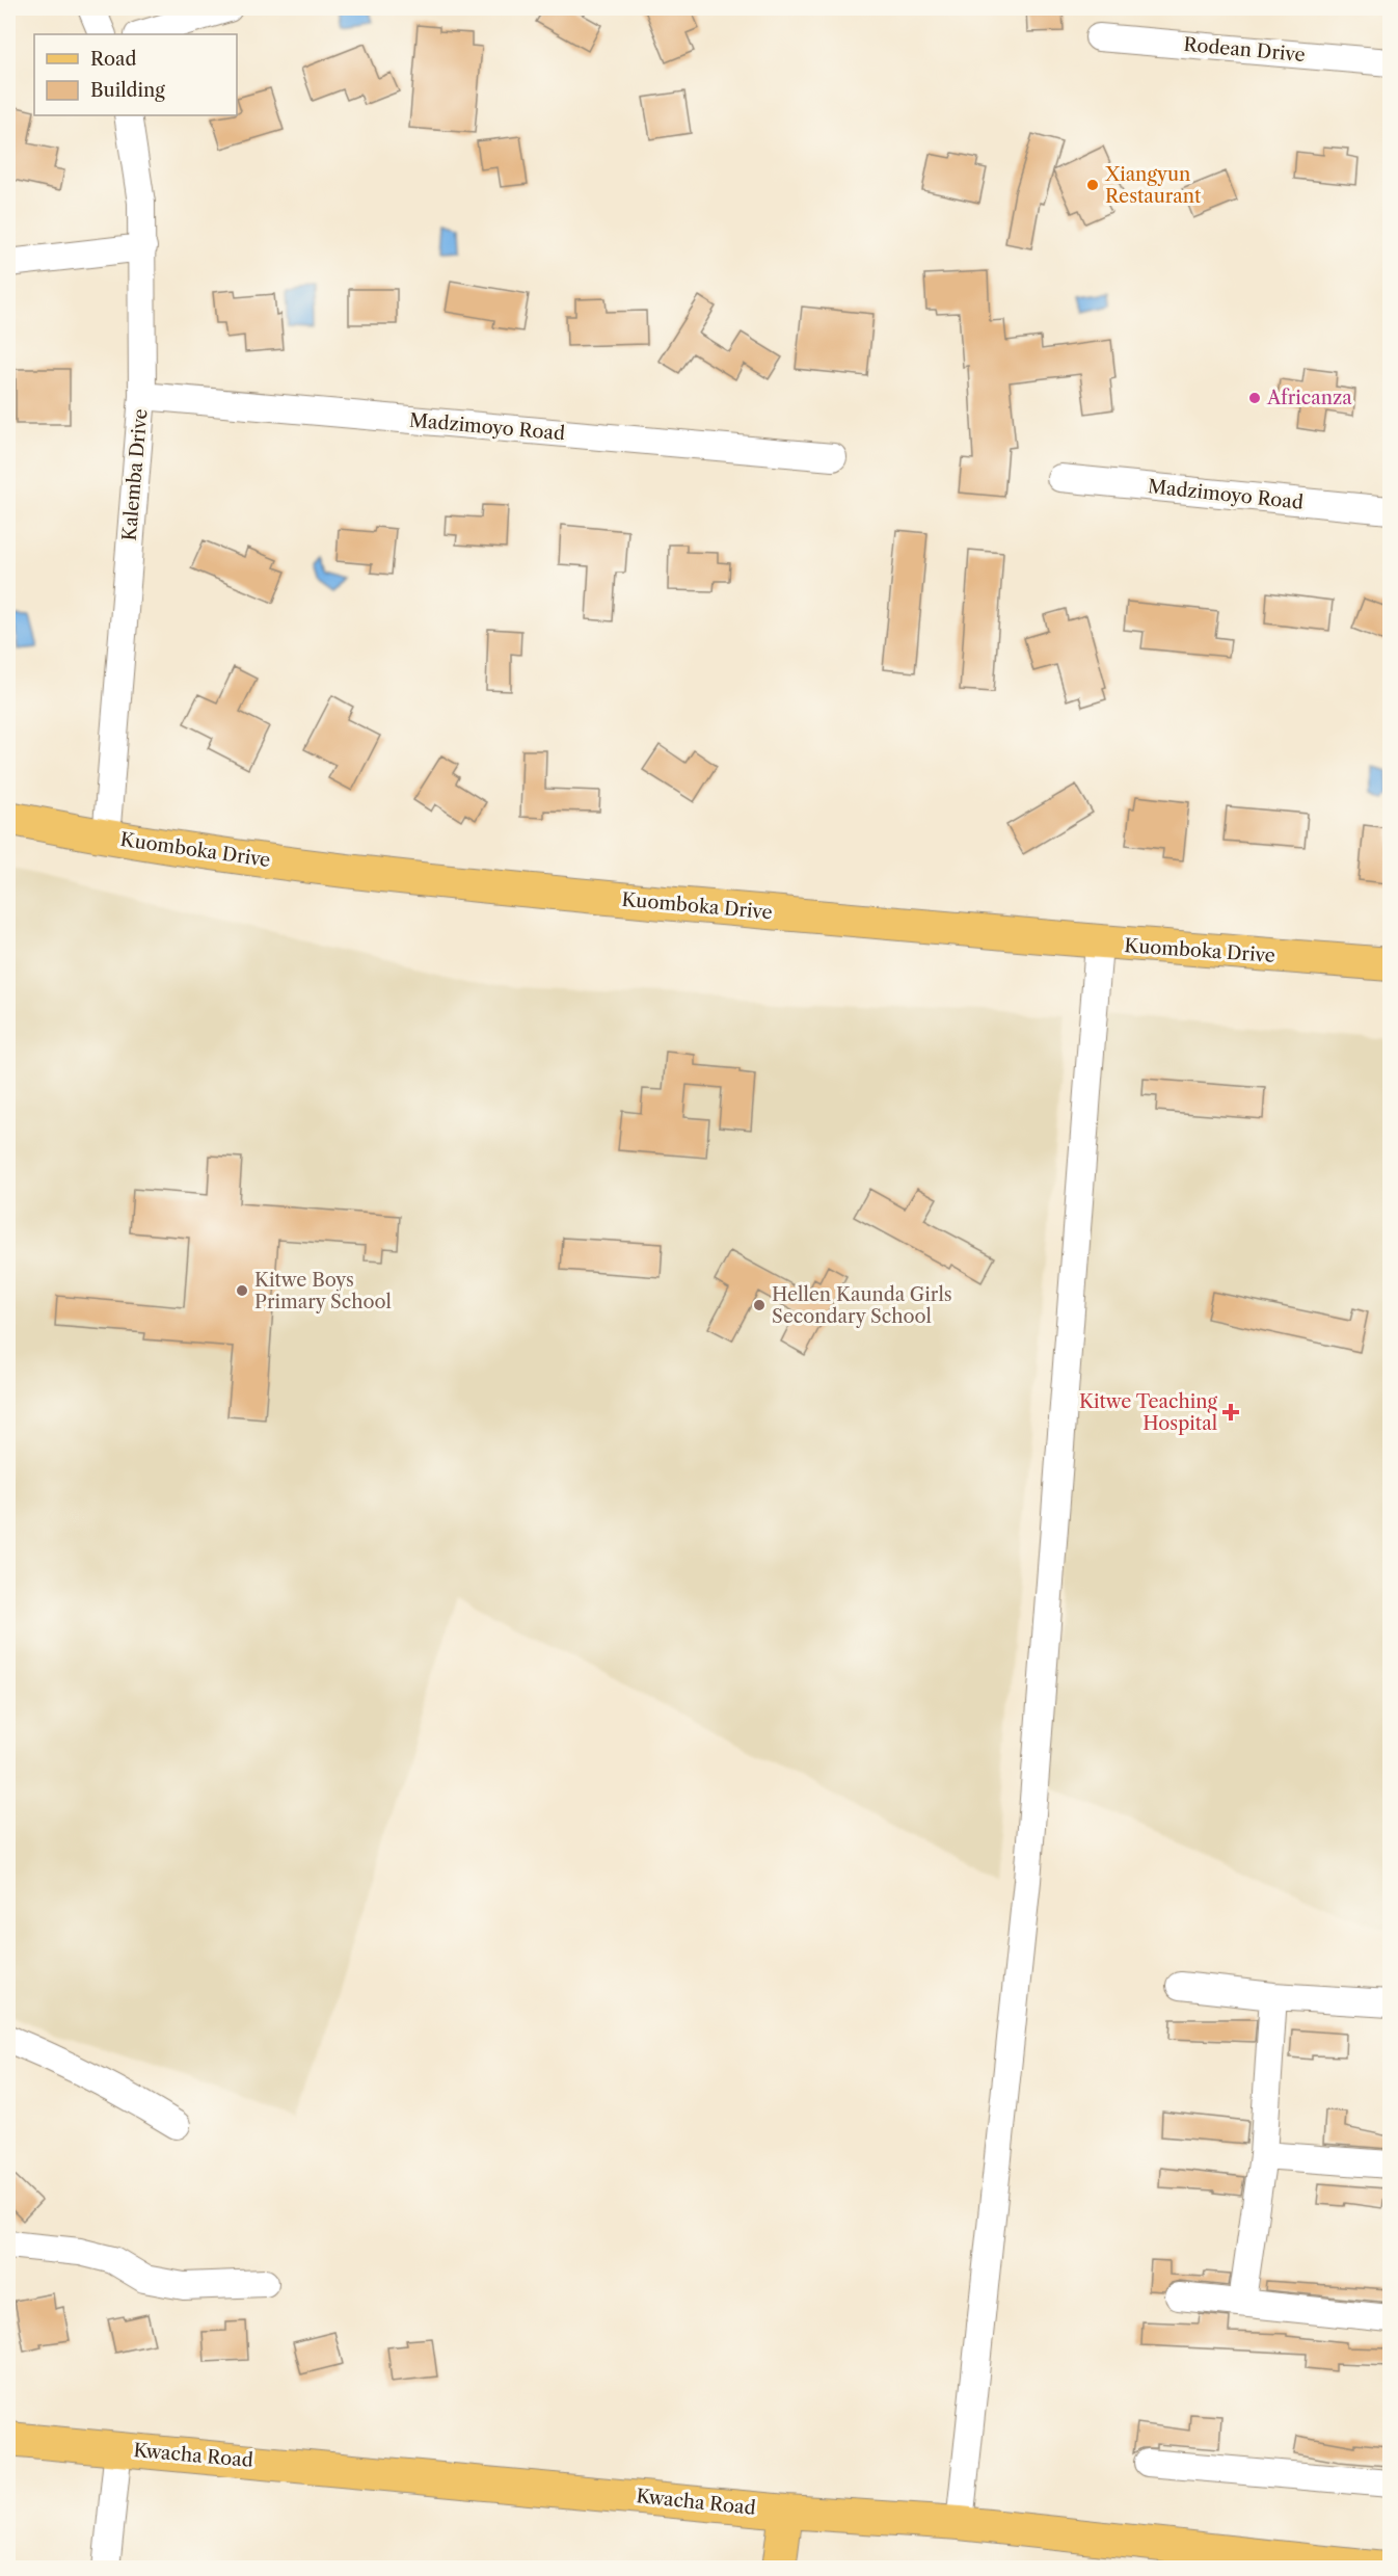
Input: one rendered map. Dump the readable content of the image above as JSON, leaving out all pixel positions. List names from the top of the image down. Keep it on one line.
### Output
{"streets":{"main road":["Kuomboka Drive","Kwacha Road"],"street":["Rodean Drive","Madzimoyo Road","Kalemba Drive"]},"crossings":[["Madzimoyo Road","Kalemba Drive"],["Kalemba Drive","Kuomboka Drive"]],"places":{"other":["Xiangyun Restaurant","Africanza","Kitwe Boys Primary School","Hellen Kaunda Girls Secondary School"],"health":["Kitwe Teaching Hospital"]},"legend":["Road","Building"]}
